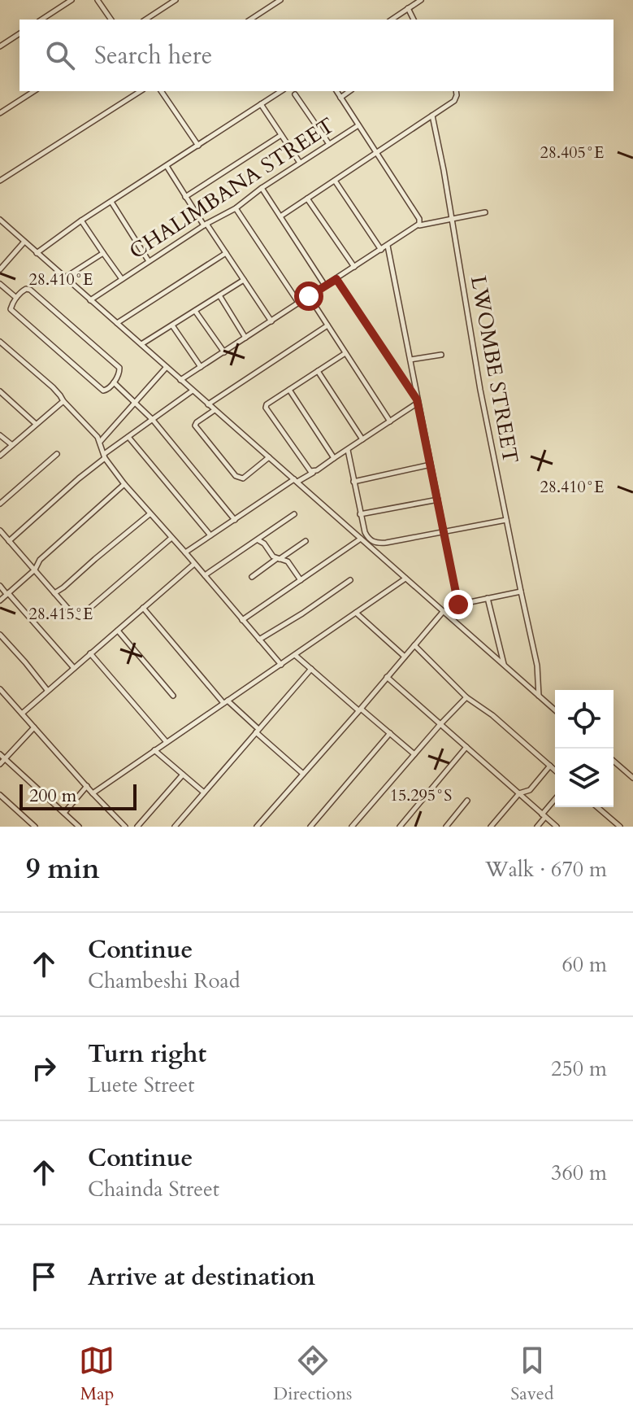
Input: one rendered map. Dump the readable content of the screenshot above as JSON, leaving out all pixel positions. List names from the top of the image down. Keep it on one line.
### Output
{"streets":{"street":["CHALIMBANA STREET","LWOMBE STREET"]},"scale_bar":"200 m","page":{"search":"Search here","scale":"200 m","heading":["9 min","Walk · 670 m"],"list":[["Continue","Chambeshi Road","60 m"],["Turn right","Luete Street","250 m"],["Continue","Chainda Street","360 m"],"Arrive at destination"],"nav":["Map","Directions","Saved"]},"coordinates":["28.405°E","28.410°E","28.415°E","15.295°S"]}
